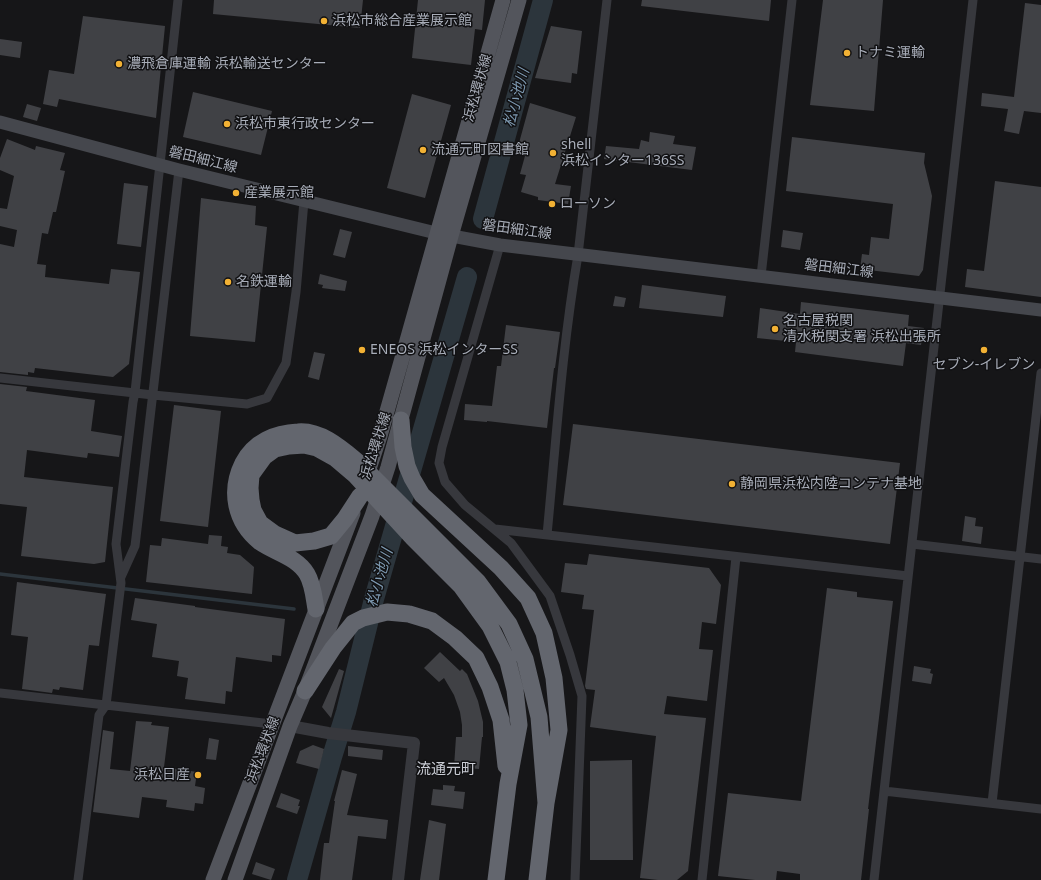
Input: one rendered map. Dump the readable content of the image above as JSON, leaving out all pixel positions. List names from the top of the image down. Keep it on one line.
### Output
{"streets":{"main road":["浜松環状線","磐田細江線"]},"crossings":[["浜松環状線","磐田細江線"]],"districts":["流通元町"],"water":["松小池川"],"places":["浜松市総合産業展示館","トナミ運輸","濃飛倉庫運輸 浜松輸送センター","浜松市東行政センター","流通元町図書館","shell 浜松インター136SS","産業展示館","ローソン","名鉄運輸","名古屋税関 清水税関支署 浜松出張所","ENEOS 浜松インターSS","セブン-イレブン","静岡県浜松内陸コンテナ基地","浜松日産"]}
